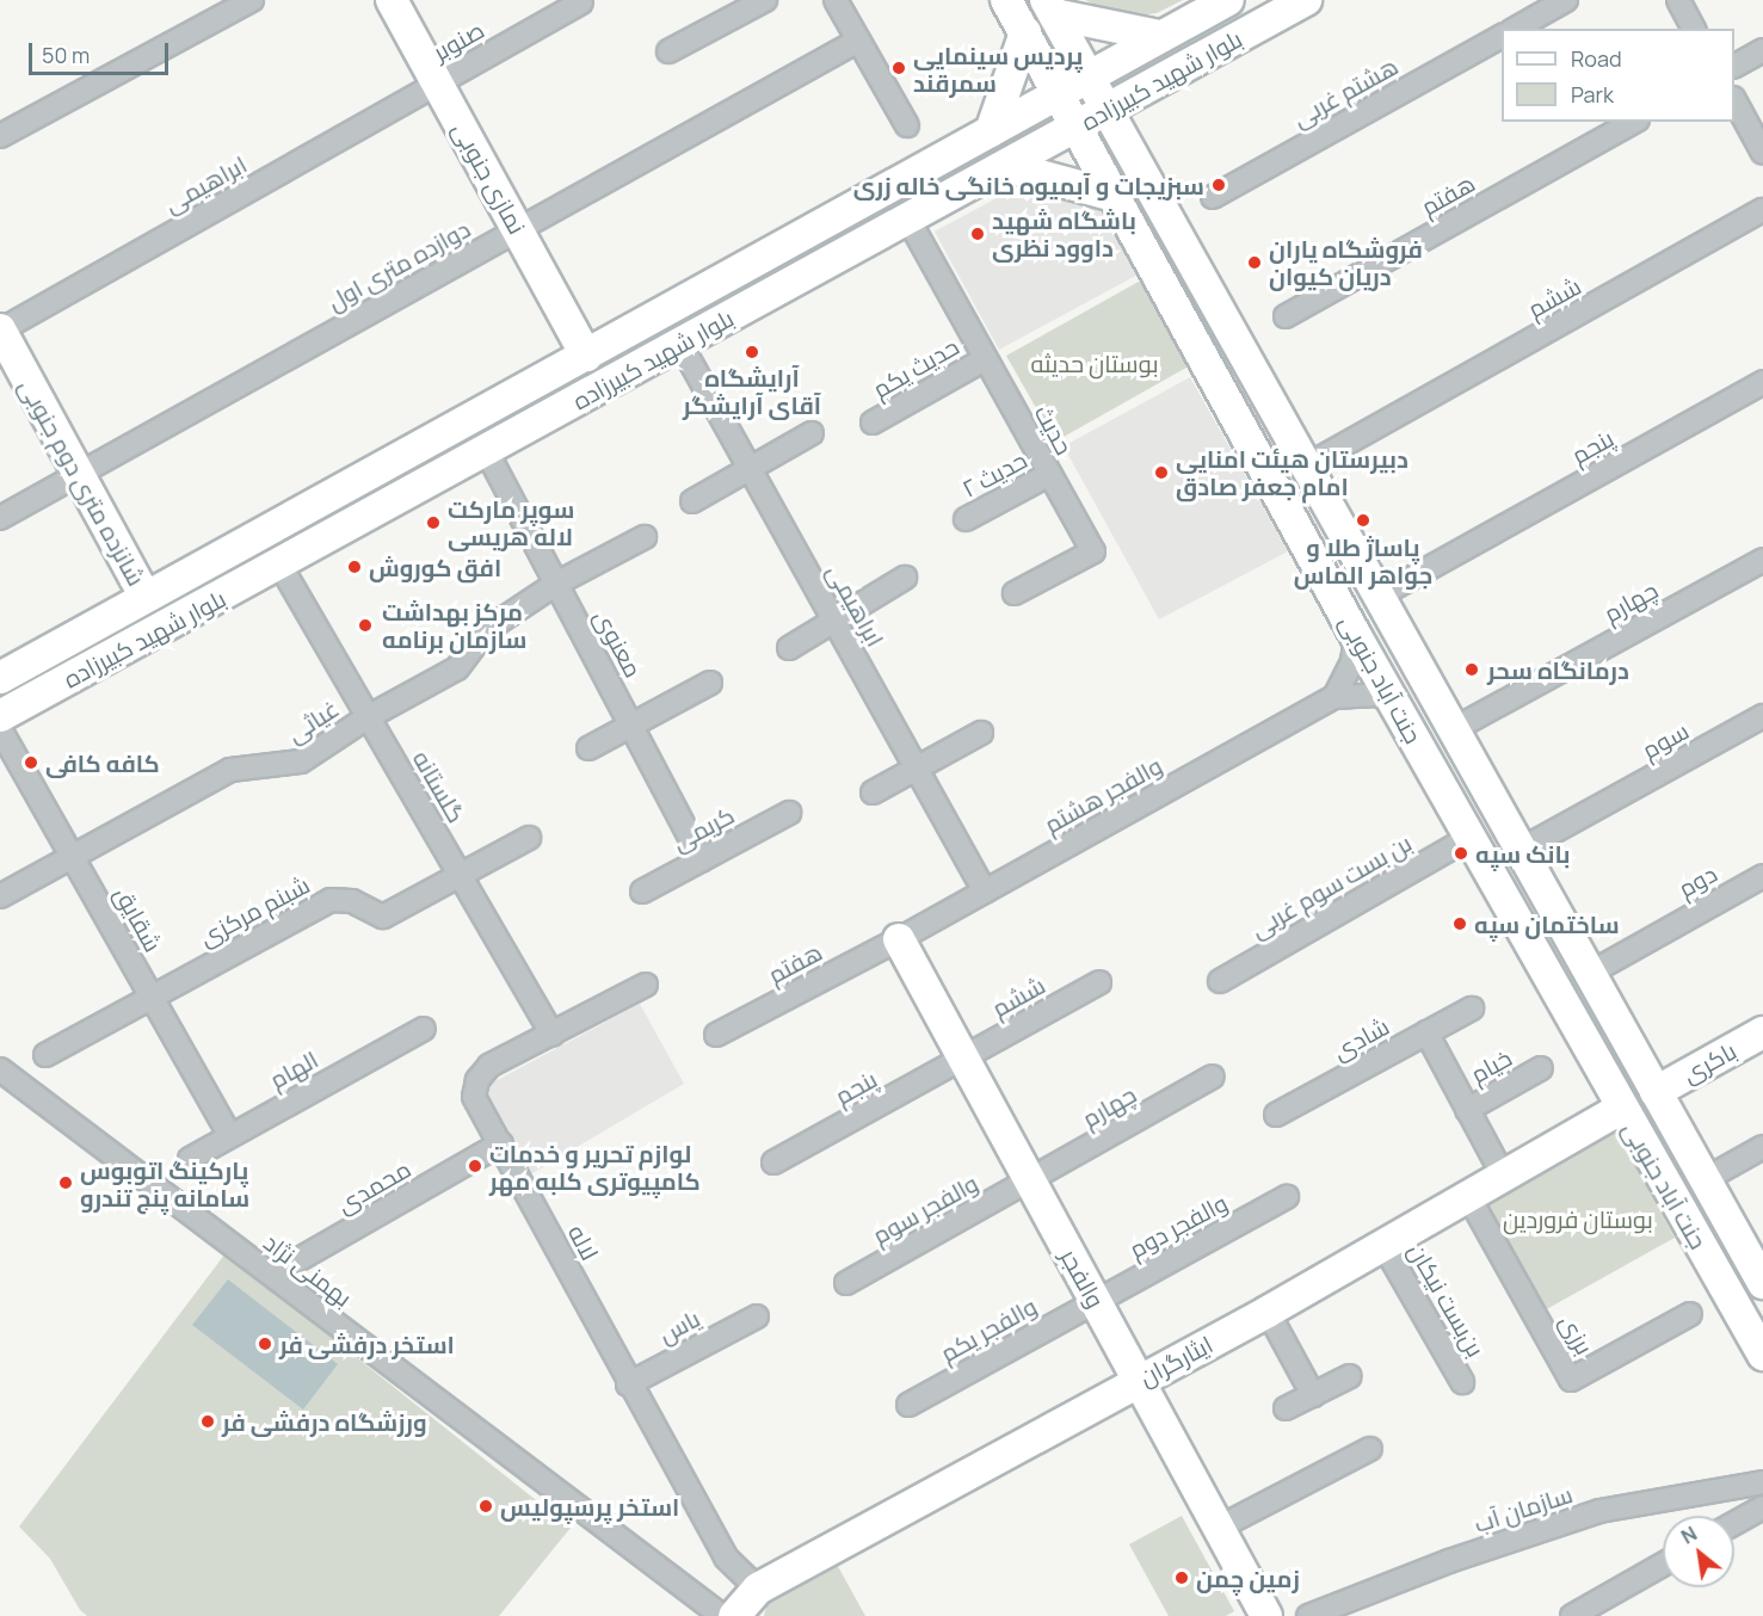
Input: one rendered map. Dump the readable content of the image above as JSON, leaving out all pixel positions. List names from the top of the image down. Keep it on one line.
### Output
{"streets":{"main road":["بلوار شهید کبیرزاده","نمازی جنوبی","شانزده متری دوم جنوبی","جنت آباد جنوبی","باکری","والفجر","ایثارگران"],"street":["صنوبر","هشتم غربی","ابراهیمی","هفتم","دوازده متری اول","ششم","حدیث یکم","حدیث","پنجم","حدیث ۲","چهارم","معنوی","غیاثی","سوم","گلستانه","والفجر هشتم","کریمی","دوم","بن بست سوم غربی","شبنم مرکزی","شقایق","شادی","خیام","الهام","محمدی","والفجر سوم","والفجر دوم","لاله","بهمنی نژاد","بن‌بست نیکان","یاس","والفجر یکم","برزی","سازمان آب"]},"crossings":[["صنوبر","نمازی جنوبی"],["صنوبر","ابراهیمی"],["بلوار شهید کبیرزاده","نمازی جنوبی"],["بلوار شهید کبیرزاده","ابراهیمی"],["بلوار شهید کبیرزاده","حدیث"],["بلوار شهید کبیرزاده","شانزده متری دوم جنوبی"],["بلوار شهید کبیرزاده","معنوی"],["بلوار شهید کبیرزاده","جنت آباد جنوبی"],["بلوار شهید کبیرزاده","گلستانه"],["نمازی جنوبی","ابراهیمی"],["نمازی جنوبی","دوازده متری اول"],["ابراهیمی","شانزده متری دوم جنوبی"],["ابراهیمی","والفجر هشتم"],["هفتم","والفجر هشتم"],["هفتم","والفجر"],["دوازده متری اول","شانزده متری دوم جنوبی"],["ششم","پنجم"],["ششم","جنت آباد جنوبی"],["ششم","والفجر"],["حدیث یکم","حدیث"],["حدیث","حدیث ۲"],["پنجم","جنت آباد جنوبی"],["پنجم","والفجر"],["چهارم","جنت آباد جنوبی"],["چهارم","والفجر سوم"],["چهارم","والفجر"],["معنوی","غیاثی"],["معنوی","کریمی"],["جنت آباد جنوبی","سوم"],["جنت آباد جنوبی","دوم"],["جنت آباد جنوبی","بن بست سوم غربی"],["جنت آباد جنوبی","باکری"],["جنت آباد جنوبی","ایثارگران"],["غیاثی","گلستانه"],["غیاثی","شقایق"],["گلستانه","شبنم مرکزی"],["گلستانه","لاله"],["والفجر هشتم","والفجر"],["شبنم مرکزی","شقایق"],["شقایق","الهام"],["محمدی","لاله"],["محمدی","بهمنی نژاد"],["والفجر سوم","والفجر"],["والفجر دوم","والفجر"],["والفجر دوم","والفجر یکم"],["لاله","یاس"],["لاله","ایثارگران"],["والفجر","والفجر یکم"],["والفجر","ایثارگران"],["بن‌بست نیکان","ایثارگران"],["برزی","ایثارگران"]],"parks":["بوستان حدیثه","بوستان فروردین"],"places":["پردیس سینمایی سمرقند","سبزیجات و آبمیوه خانگی خاله زری","باشگاه شهید داوود نظری","فروشگاه یاران دریان کیوان","آرایشگاه آقای آرایشگر","دبیرستان هیئت امنایی امام جعفر صادق","پاساژ طلا و جواهر الماس","سوپر مارکت لاله هریسی","افق کوروش","مرکز بهداشت سازمان برنامه","درمانگاه سحر","کافه کافی","بانک سپه","ساختمان سپه","لوازم تحریر و خدمات کامپیوتری کلبه مهر","پارکینگ اتوبوس سامانه پنج تندرو","استخر درفشی فر","ورزشگاه درفشی فر","استخر پرسپولیس","زمین چمن"],"legend":["Road","Park"],"scale_bar":"50 m","north":"top left"}
